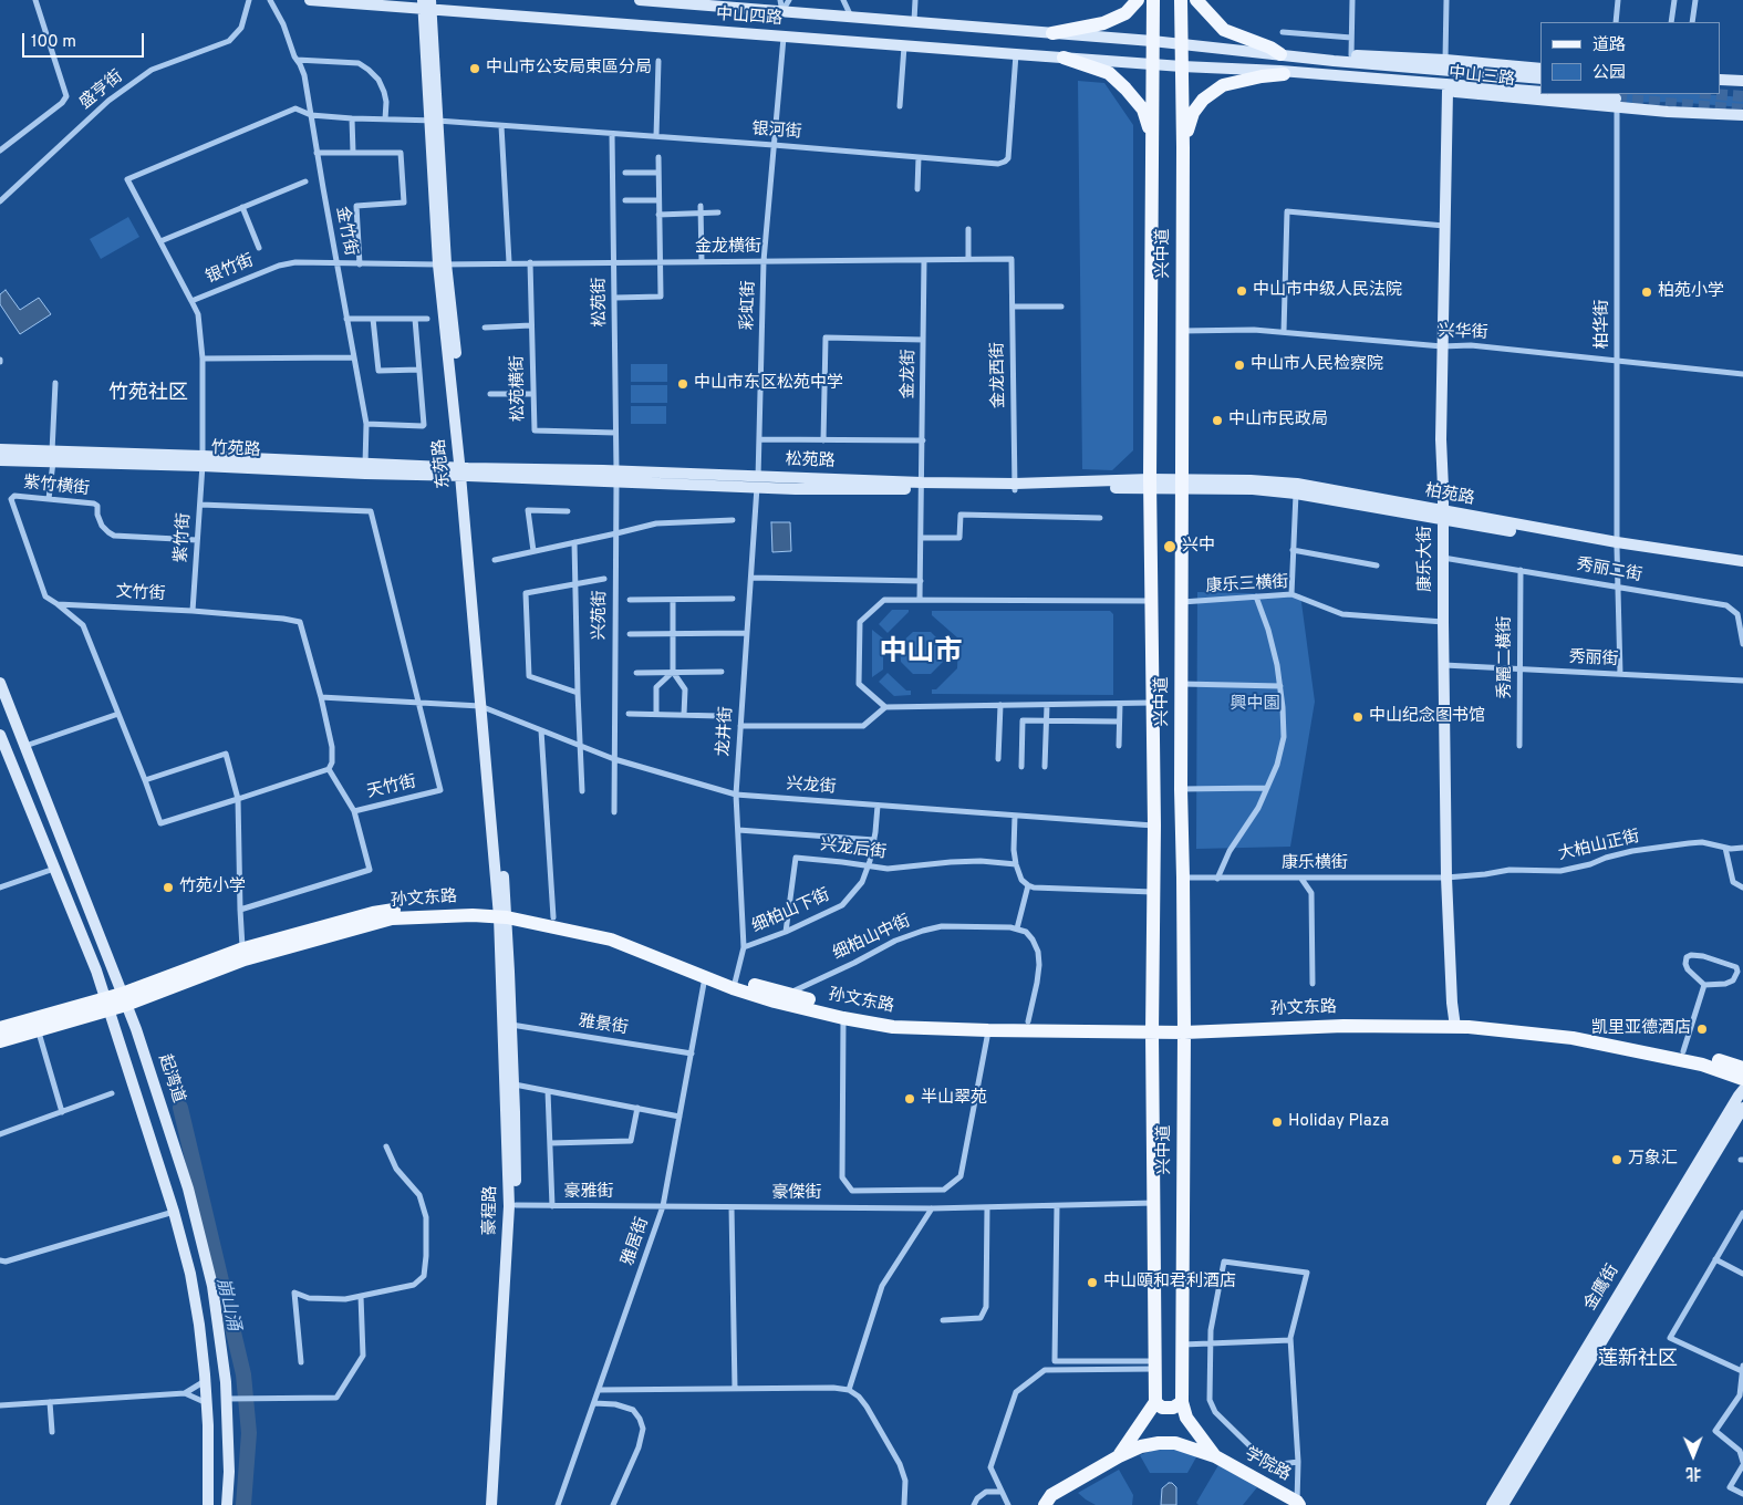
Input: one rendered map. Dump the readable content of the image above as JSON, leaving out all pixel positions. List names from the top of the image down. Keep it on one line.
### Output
{"streets":{"main road":["兴中道","孙文东路","学院路"],"street":["中山四路","中山三路","盛亨街","银河街","金竹街","金龙横街","银竹街","松苑街","彩虹街","柏华街","兴华街","金龙街","金龙西街","松苑横街","竹苑路","松苑路","东苑路","紫竹横街","柏苑路","紫竹街","康乐大街","秀丽二街","康乐三横街","文竹街","兴苑街","秀麗二橫街","秀丽街","龙井街","兴龙街","天竹街","大柏山正街","兴龙后街","康乐横街","细柏山下街","细柏山中街","雅景街","起湾道","豪雅街","豪傑街","豪程路","雅居街","金鹰街"]},"crossings":[["中山四路","中山三路"],["中山四路","银河街"],["中山四路","兴中道"],["中山四路","彩虹街"],["中山四路","东苑路"],["中山三路","兴中道"],["中山三路","柏华街"],["中山三路","康乐大街"],["银河街","金竹街"],["银河街","松苑街"],["银河街","彩虹街"],["银河街","东苑路"],["金竹街","银竹街"],["金竹街","竹苑路"],["金龙横街","银竹街"],["金龙横街","松苑街"],["金龙横街","彩虹街"],["金龙横街","金龙街"],["金龙横街","金龙西街"],["金龙横街","松苑横街"],["金龙横街","东苑路"],["兴中道","兴华街"],["兴中道","松苑路"],["兴中道","柏苑路"],["兴中道","康乐三横街"],["兴中道","兴龙街"],["兴中道","康乐横街"],["兴中道","孙文东路"],["兴中道","豪傑街"],["银竹街","竹苑路"],["银竹街","东苑路"],["银竹街","紫竹街"],["松苑街","松苑横街"],["松苑街","松苑路"],["松苑街","兴苑街"],["彩虹街","松苑路"],["彩虹街","龙井街"],["柏华街","兴华街"],["柏华街","柏苑路"],["柏华街","秀丽二街"],["柏华街","秀丽街"],["兴华街","康乐大街"],["金龙街","松苑路"],["金龙西街","松苑路"],["竹苑路","松苑路"],["竹苑路","东苑路"],["竹苑路","紫竹街"],["松苑路","东苑路"],["松苑路","柏苑路"],["松苑路","兴苑街"],["松苑路","龙井街"],["东苑路","兴龙街"],["东苑路","孙文东路"],["东苑路","豪程路"],["紫竹横街","紫竹街"],["紫竹横街","文竹街"],["柏苑路","康乐大街"],["紫竹街","文竹街"],["紫竹街","天竹街"],["康乐大街","秀丽二街"],["康乐大街","康乐三横街"],["康乐大街","秀丽街"],["康乐大街","大柏山正街"],["康乐大街","康乐横街"],["康乐大街","孙文东路"],["秀丽二街","秀麗二橫街"],["兴苑街","兴龙街"],["秀麗二橫街","秀丽街"],["龙井街","兴龙街"],["龙井街","孙文东路"],["龙井街","细柏山下街"],["兴龙街","细柏山下街"],["大柏山正街","康乐横街"],["兴龙后街","细柏山下街"],["孙文东路","细柏山中街"],["孙文东路","起湾道"],["孙文东路","豪程路"],["孙文东路","雅居街"],["雅景街","豪程路"],["雅景街","雅居街"],["豪雅街","豪傑街"],["豪雅街","豪程路"],["豪雅街","雅居街"],["豪傑街","雅居街"]],"districts":["竹苑社区","中山市","莲新社区"],"water":["崩山涌"],"parks":["興中園"],"places":["中山市公安局東區分局","中山市中级人民法院","柏苑小学","中山市人民检察院","中山市东区松苑中学","中山市民政局","兴中","中山纪念图书馆","竹苑小学","凯里亚德酒店","半山翠苑","Holiday Plaza","万象汇","中山頤和君利酒店"],"legend":["道路","公园"],"scale_bar":"100 m","north":"bottom"}
